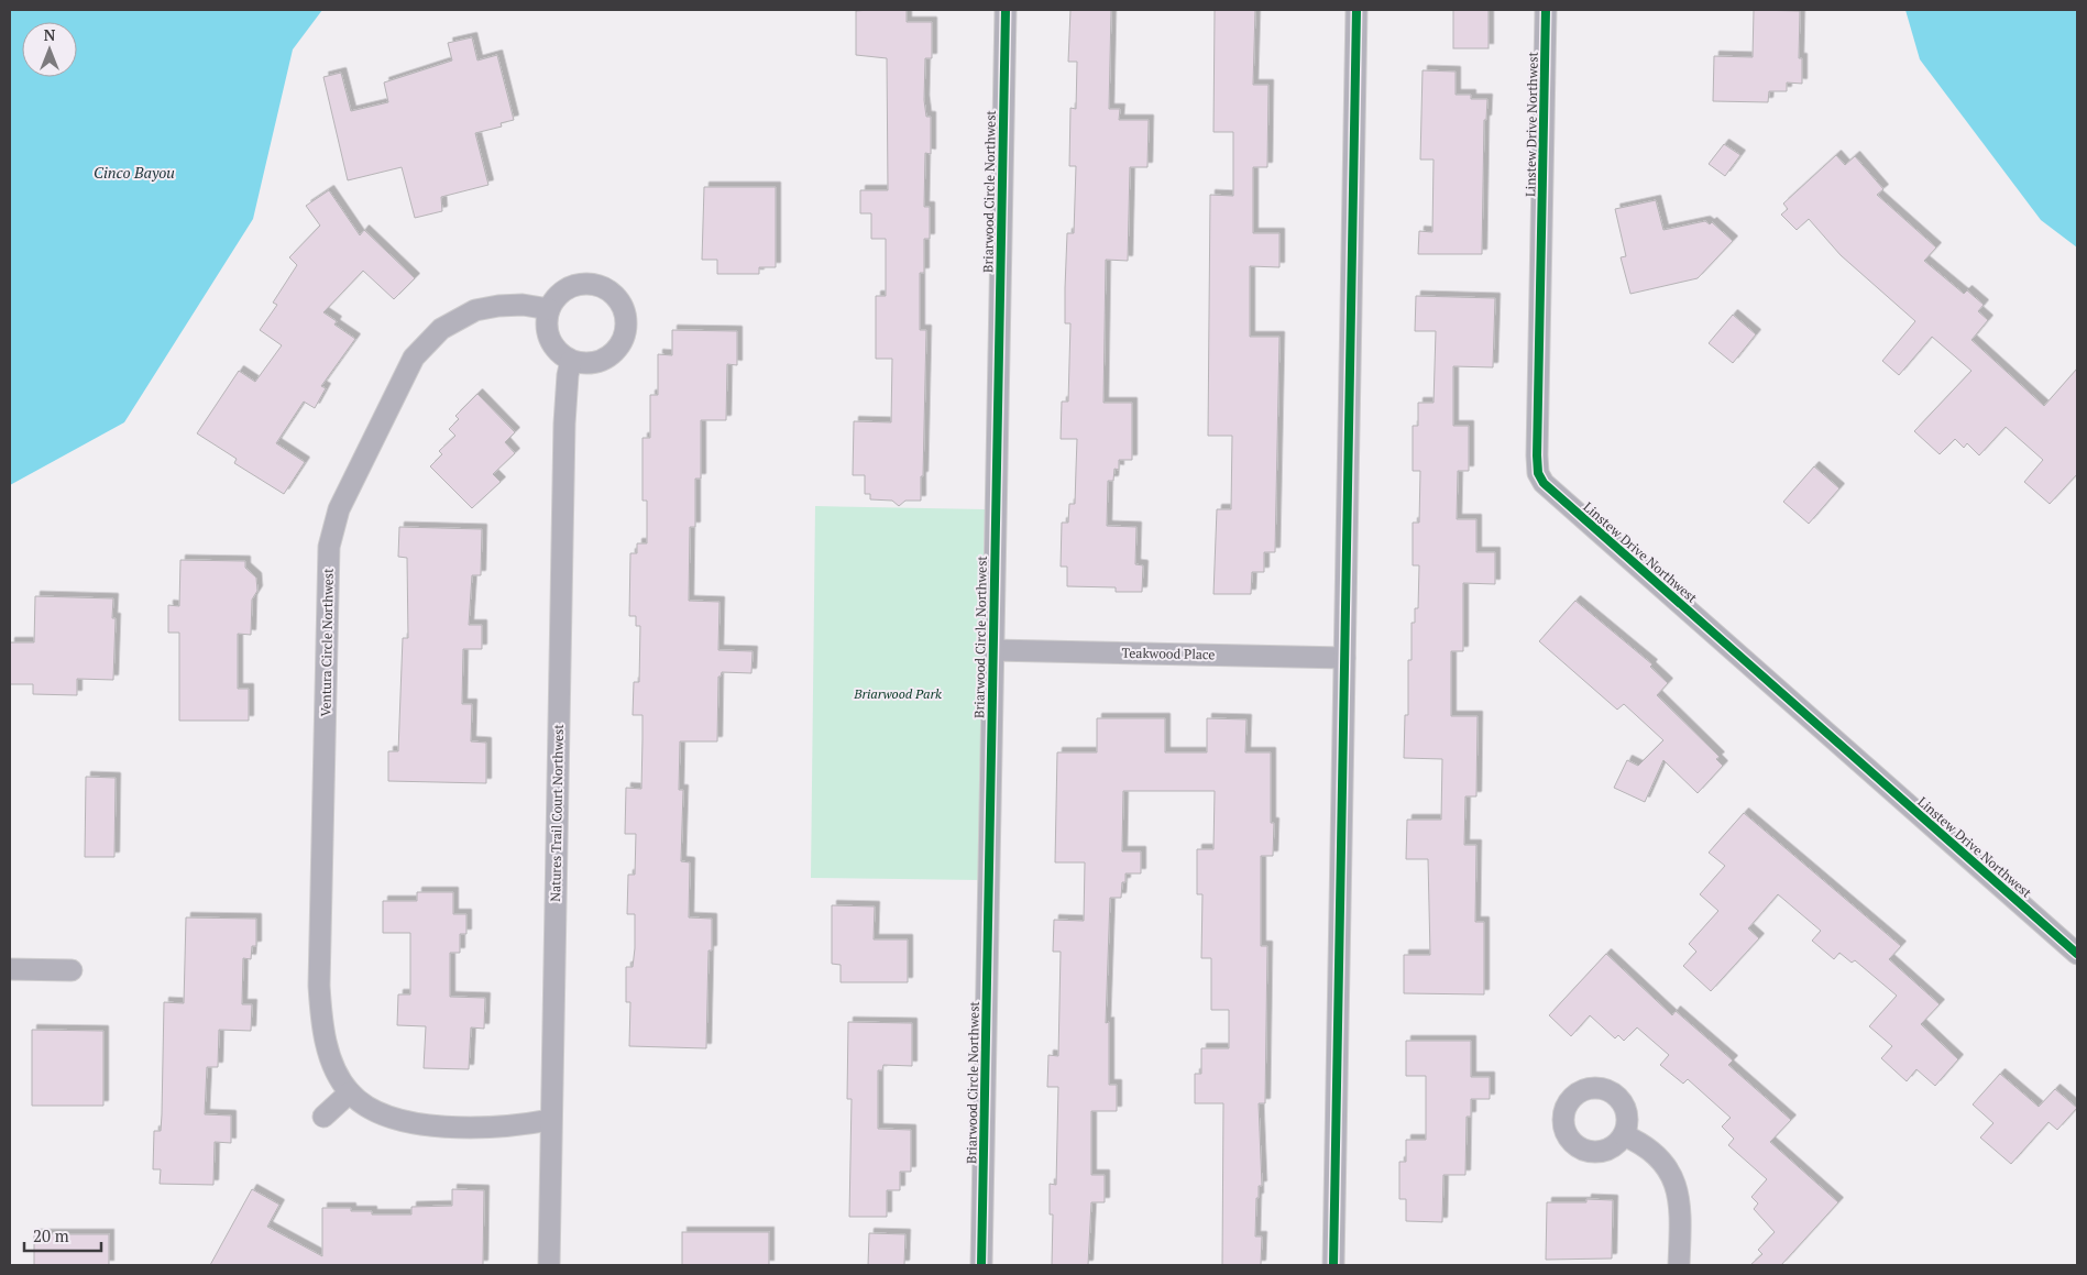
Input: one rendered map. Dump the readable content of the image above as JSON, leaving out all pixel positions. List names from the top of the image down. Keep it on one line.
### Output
{"streets":{"street":["Linstew Drive Northwest","Briarwood Circle Northwest","Ventura Circle Northwest","Teakwood Place","Natures Trail Court Northwest"]},"crossings":[["Briarwood Circle Northwest","Teakwood Place"],["Ventura Circle Northwest","Natures Trail Court Northwest"]],"water":["Cinco Bayou"],"parks":["Briarwood Park"],"scale_bar":"20 m","north":"top"}
